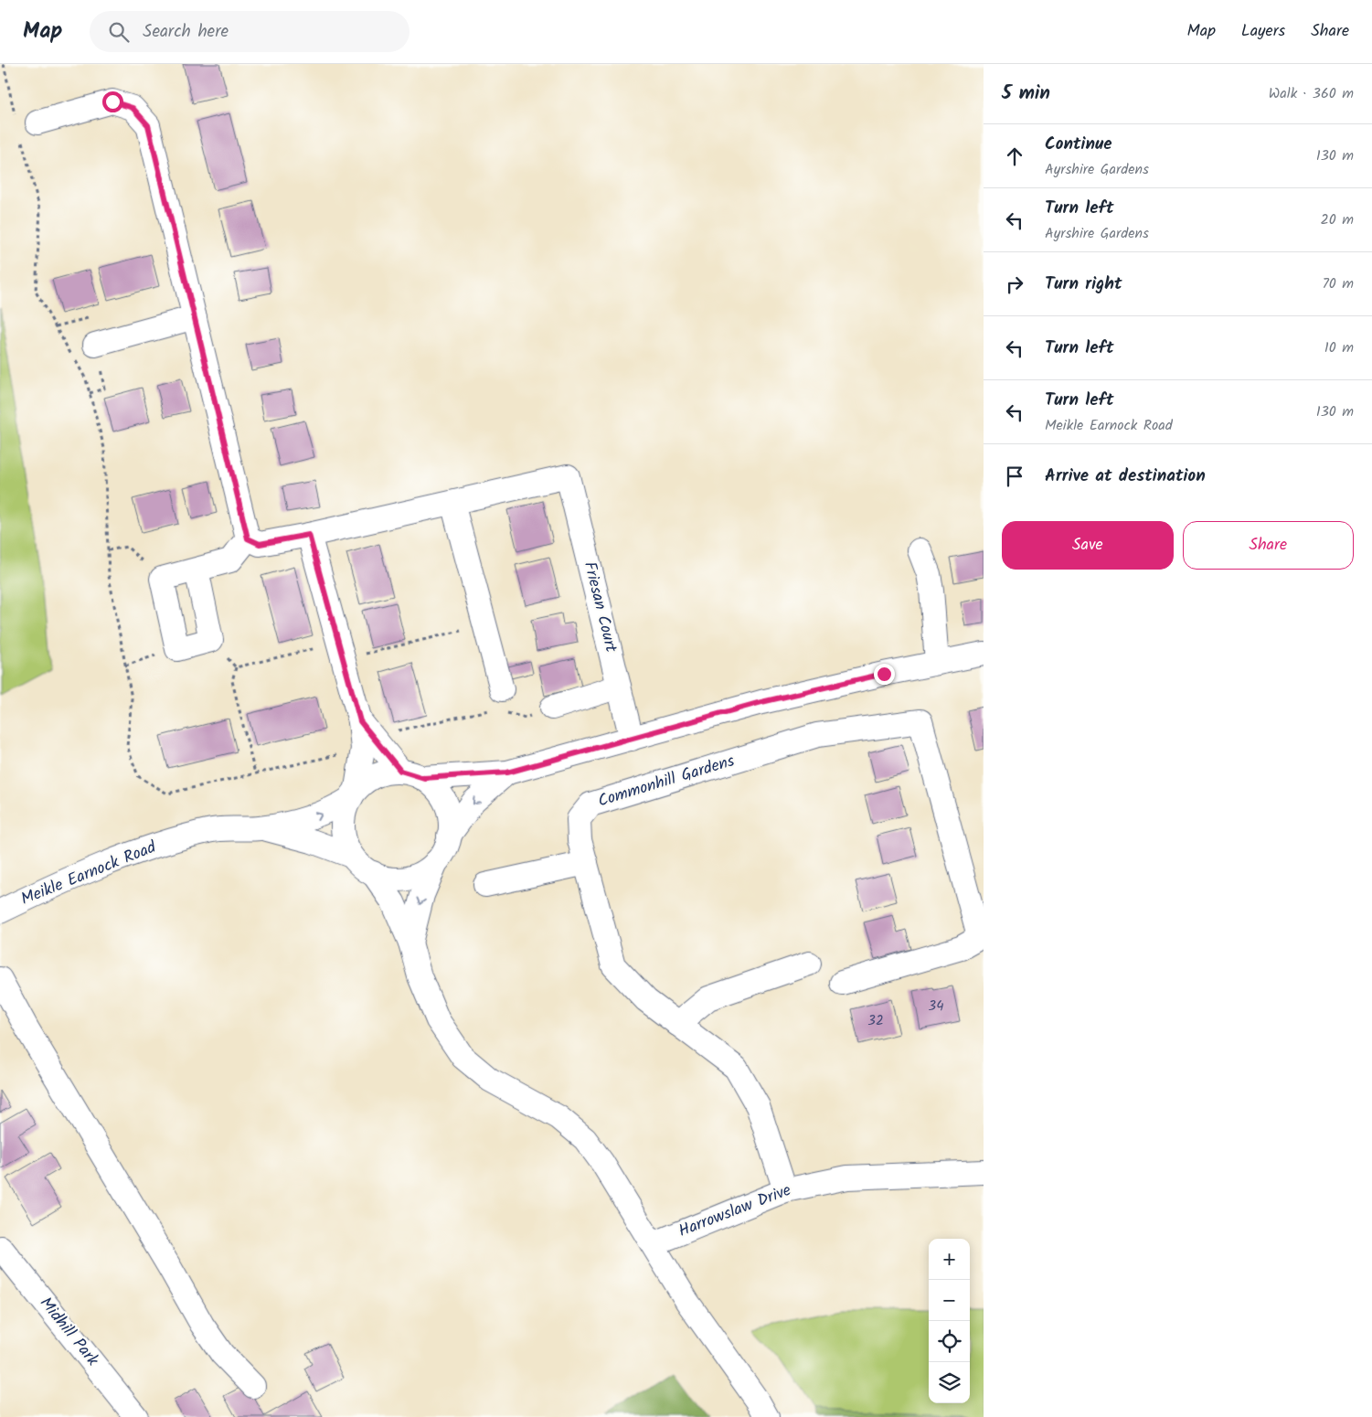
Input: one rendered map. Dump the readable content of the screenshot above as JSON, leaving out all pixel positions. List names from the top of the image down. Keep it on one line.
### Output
{"streets":{"street":["Friesan Court","Commonhill Gardens","Meikle Earnock Road","Harrowslaw Drive","Midhill Park"]},"crossings":[["Commonhill Gardens","Harrowslaw Drive"]],"house_numbers":["34","32"],"page":{"header":"Map","search":"Search here","nav":["Map","Layers","Share"],"heading":["5 min","Walk · 360 m"],"list":[["Continue","Ayrshire Gardens","130 m"],["Turn left","Ayrshire Gardens","20 m"],["Turn right","70 m"],["Turn left","10 m"],["Turn left","Meikle Earnock Road","130 m"],"Arrive at destination"],"buttons":["Save","Share"],"map_buttons":["+","−"]}}
